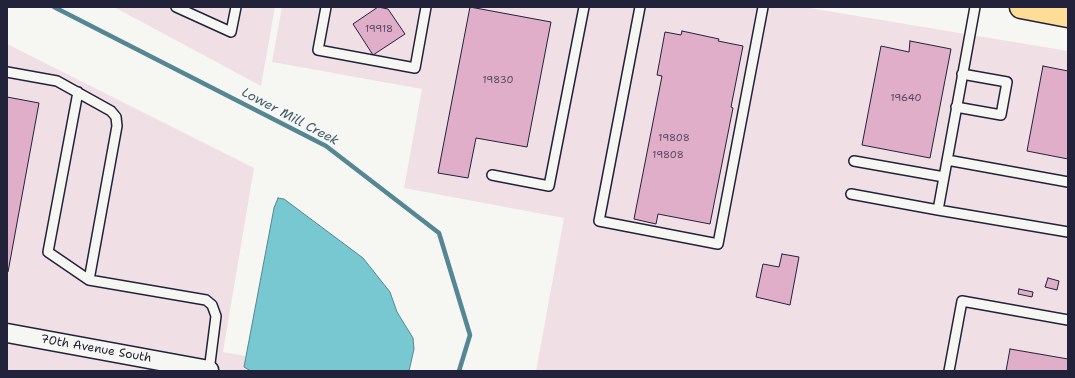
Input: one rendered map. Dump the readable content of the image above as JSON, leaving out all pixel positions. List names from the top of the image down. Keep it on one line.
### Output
{"streets":{"street":["70th Avenue South"]},"water":["Lower Mill Creek"],"house_numbers":["19918","19830","19640","19808","19808"]}
